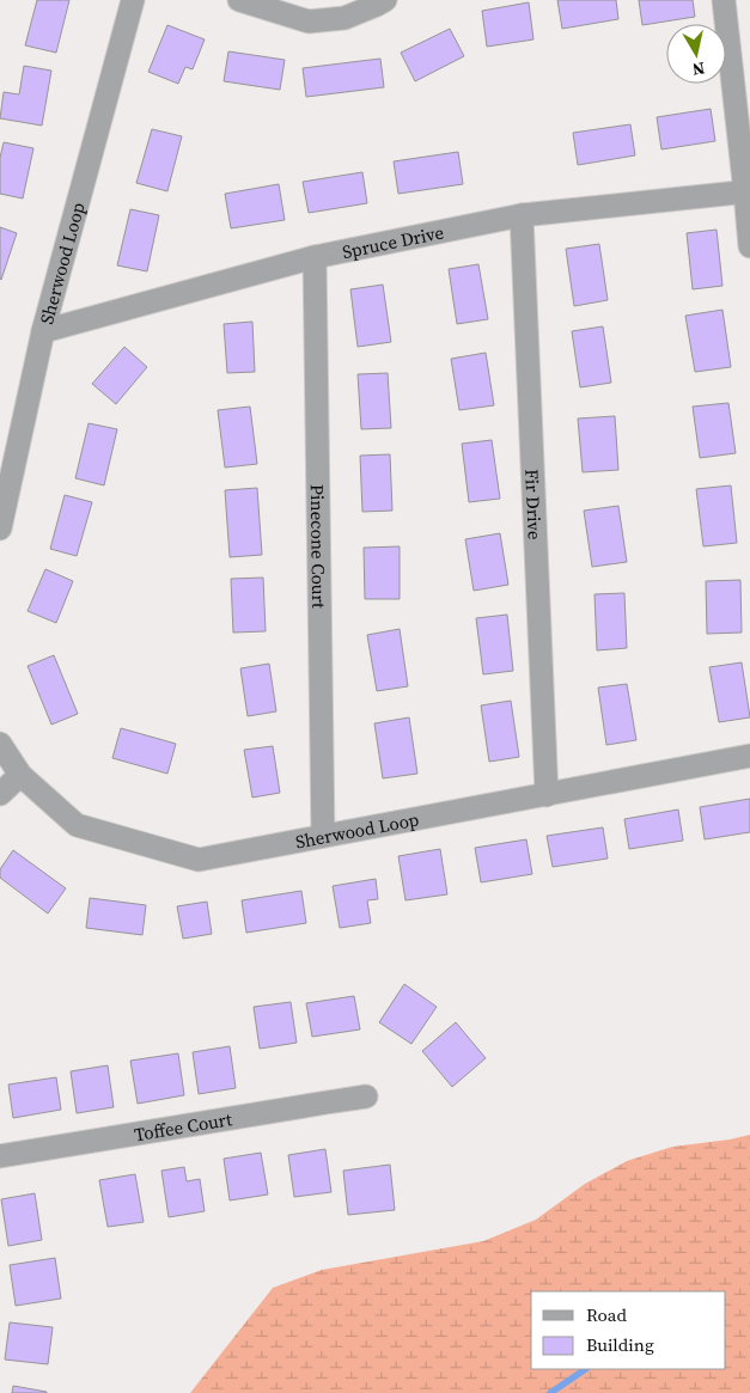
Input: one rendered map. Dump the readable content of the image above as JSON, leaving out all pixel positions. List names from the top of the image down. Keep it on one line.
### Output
{"streets":{"street":["Spruce Drive","Sherwood Loop","Fir Drive","Pinecone Court","Toffee Court"]},"crossings":[["Spruce Drive","Sherwood Loop"],["Spruce Drive","Fir Drive"],["Spruce Drive","Pinecone Court"],["Sherwood Loop","Fir Drive"],["Sherwood Loop","Pinecone Court"]],"legend":["Road","Building"],"north":"bottom"}
